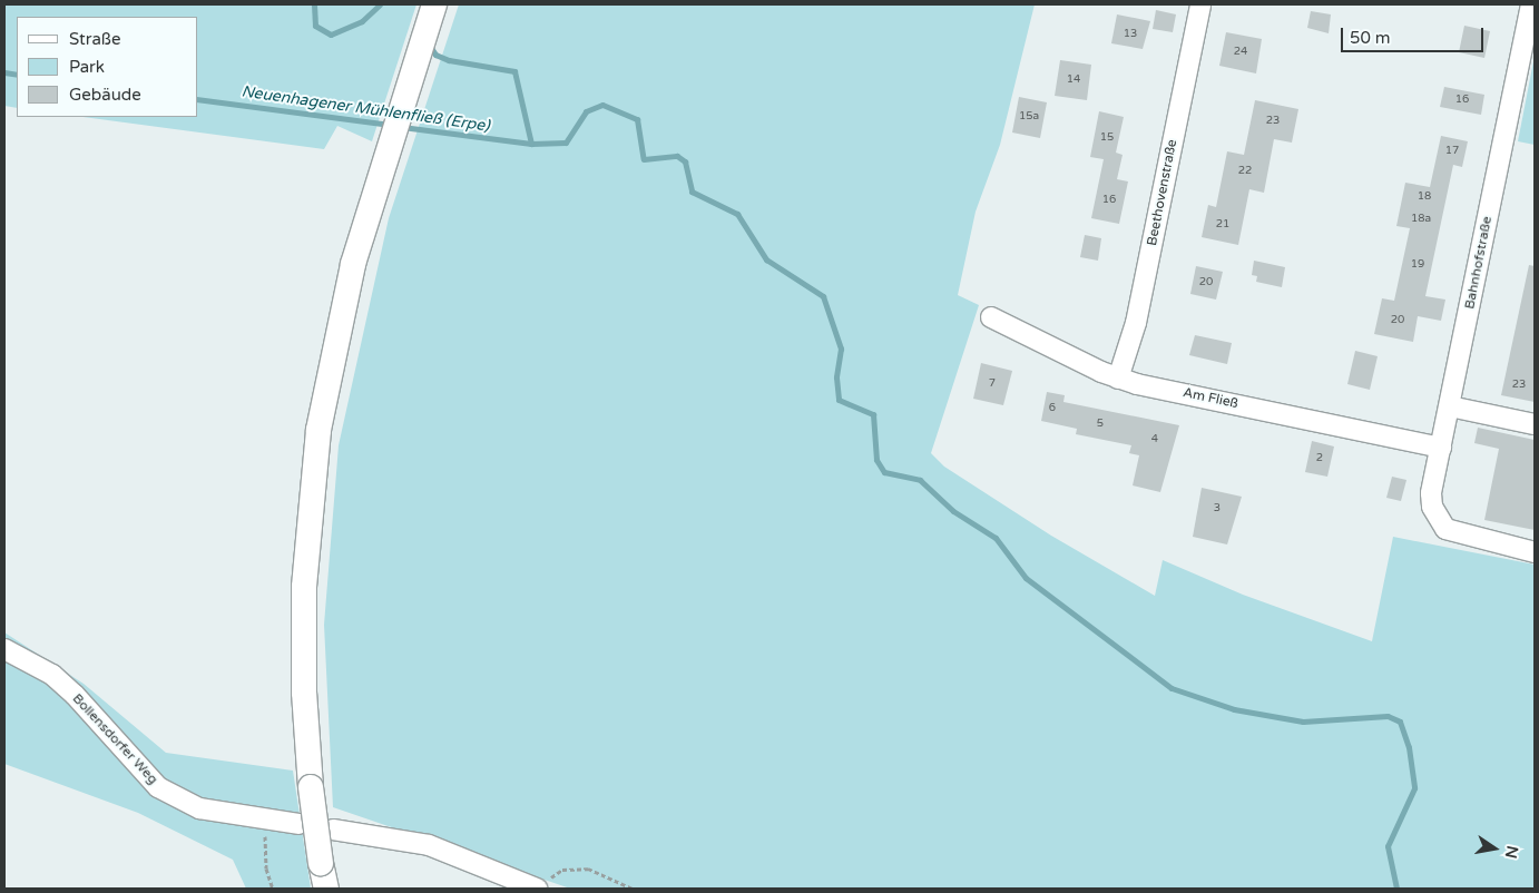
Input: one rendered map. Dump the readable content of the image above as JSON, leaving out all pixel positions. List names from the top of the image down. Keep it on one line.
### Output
{"streets":{"street":["Beethovenstraße","Bahnhofstraße","Am Fließ","Bollensdorfer Weg"]},"crossings":[["Beethovenstraße","Am Fließ"],["Bahnhofstraße","Am Fließ"]],"water":["Neuenhagener Mühlenfließ (Erpe)"],"house_numbers":["13","24","14","16","15a","23","15","17","22","18","16","18a","21","19","20","20","7","23","6","5","4","2","3"],"legend":["Straße","Park","Gebäude"],"scale_bar":"50 m","north":"right"}
